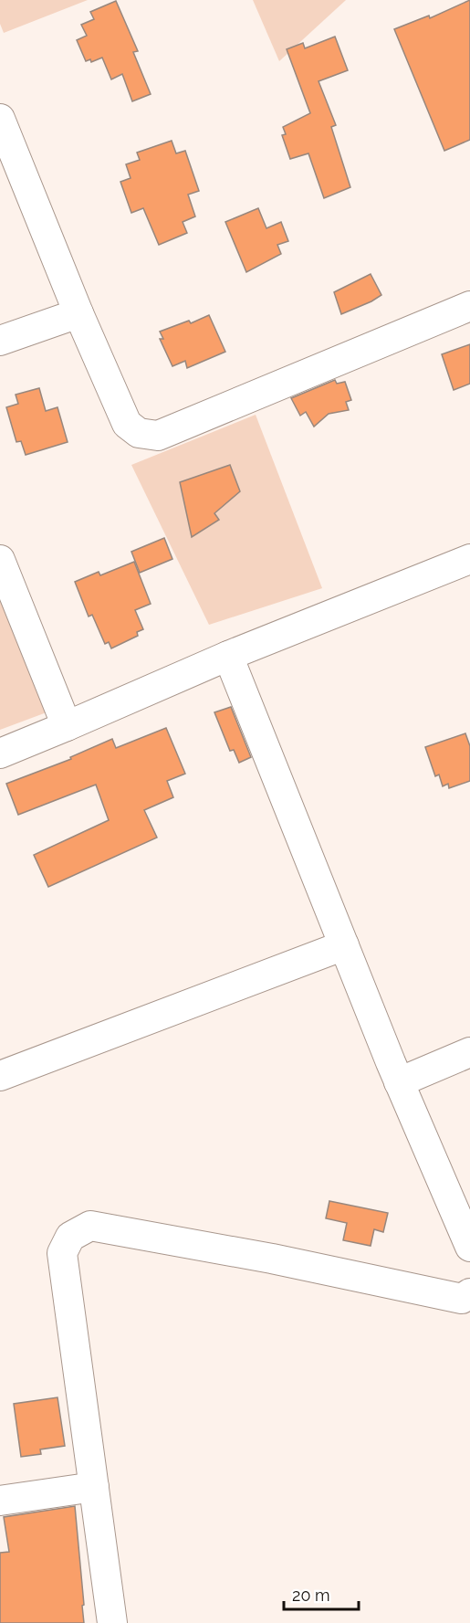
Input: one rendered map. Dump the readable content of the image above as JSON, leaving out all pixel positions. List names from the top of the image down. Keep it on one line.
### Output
{"scale_bar":"20 m"}
